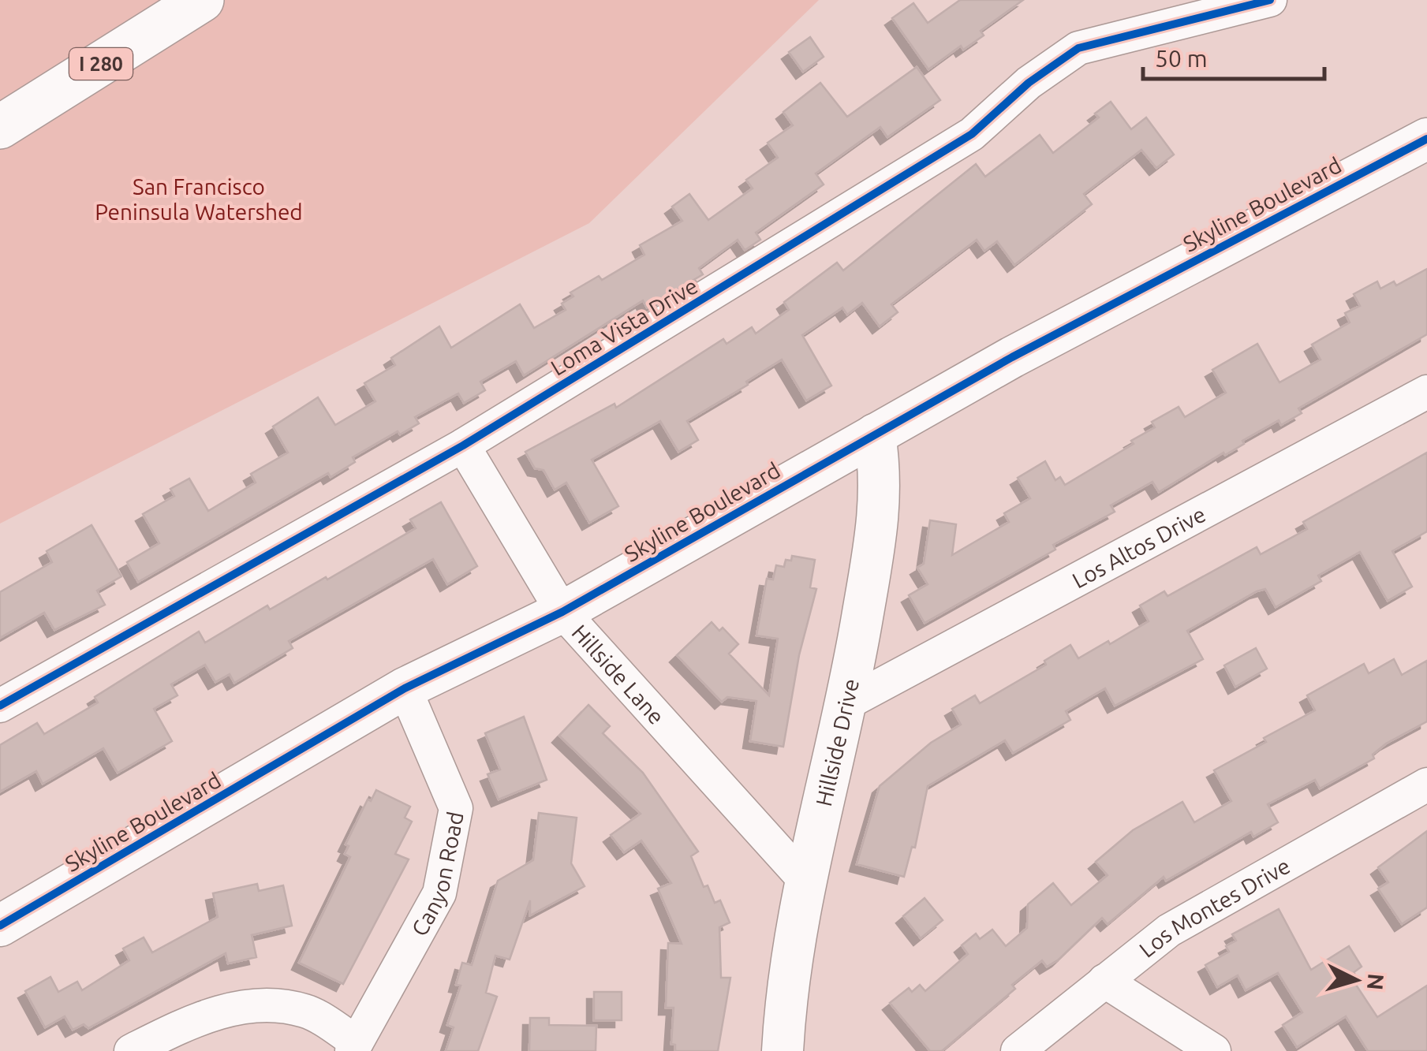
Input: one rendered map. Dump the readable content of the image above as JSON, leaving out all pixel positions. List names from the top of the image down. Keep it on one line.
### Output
{"streets":{"highway":["I 280"],"main road":["Skyline Boulevard","Hillside Drive"],"street":["Loma Vista Drive","Los Altos Drive","Hillside Lane","Canyon Road","Los Montes Drive"]},"crossings":[["Skyline Boulevard","Hillside Lane"],["Skyline Boulevard","Hillside Drive"],["Skyline Boulevard","Canyon Road"],["Loma Vista Drive","Hillside Lane"],["Los Altos Drive","Hillside Drive"],["Hillside Lane","Hillside Drive"]],"parks":["San Francisco Peninsula Watershed"],"scale_bar":"50 m","north":"right"}
